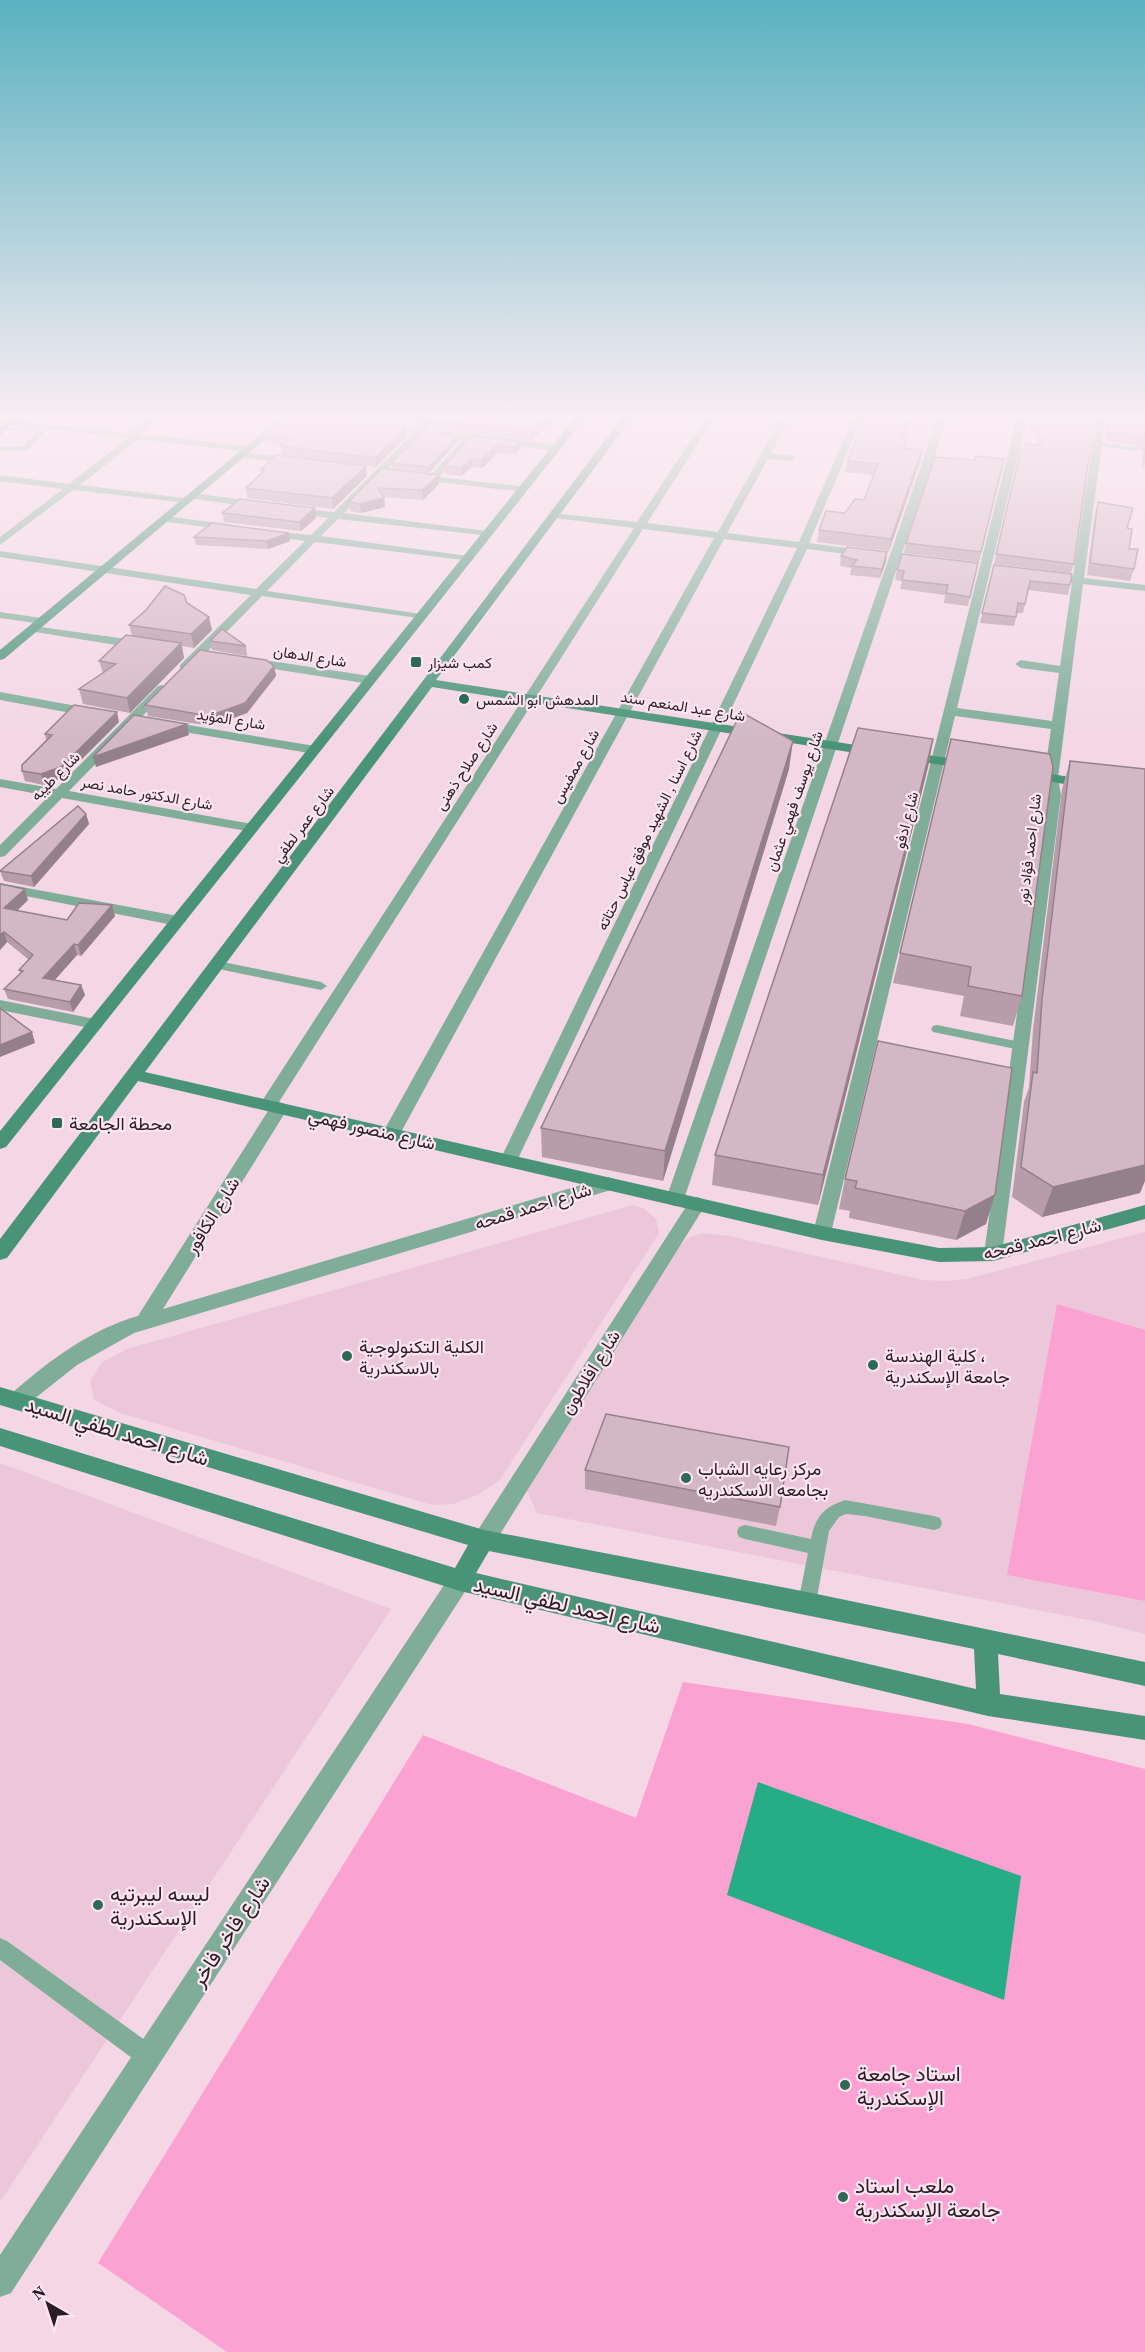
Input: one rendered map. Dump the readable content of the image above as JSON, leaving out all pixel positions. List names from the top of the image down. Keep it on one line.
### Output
{"streets":{"street":["شارع الدهان","شارع عبد المنعم سند","شارع المؤيد","شارع صلاح ذهنى","شارع ممفيس","شارع طيبه","شارع الدكتور حامد نصر","شارع يوسف فهمي عثمان","شارع ادفو","شارع عمر لطفي","شارع اسنا , الشهيد موفق عباس حتاته","شارع احمد فؤاد نور","شارع منصور فهمي","شارع احمد قمحه","شارع الكافور","شارع افلاطون","شارع احمد لطفي السيد","شارع فاخر فاخر"]},"crossings":[["شارع الدهان","شارع عمر لطفي"],["شارع عبد المنعم سند","شارع صلاح ذهنى"],["شارع عبد المنعم سند","شارع ممفيس"],["شارع عبد المنعم سند","شارع يوسف فهمي عثمان"],["شارع عبد المنعم سند","شارع ادفو"],["شارع عبد المنعم سند","شارع عمر لطفي"],["شارع عبد المنعم سند","شارع اسنا , الشهيد موفق عباس حتاته"],["شارع المؤيد","شارع طيبه"],["شارع المؤيد","شارع عمر لطفي"],["شارع صلاح ذهنى","شارع منصور فهمي"],["شارع صلاح ذهنى","شارع الكافور"],["شارع ممفيس","شارع منصور فهمي"],["شارع طيبه","شارع الدكتور حامد نصر"],["شارع الدكتور حامد نصر","شارع عمر لطفي"],["شارع يوسف فهمي عثمان","شارع احمد قمحه"],["شارع ادفو","شارع احمد قمحه"],["شارع عمر لطفي","شارع منصور فهمي"],["شارع اسنا , الشهيد موفق عباس حتاته","شارع منصور فهمي"],["شارع احمد فؤاد نور","شارع احمد قمحه"],["شارع منصور فهمي","شارع احمد قمحه"],["شارع منصور فهمي","شارع الكافور"],["شارع احمد قمحه","شارع الكافور"],["شارع احمد قمحه","شارع افلاطون"],["شارع احمد قمحه","شارع احمد لطفي السيد"],["شارع افلاطون","شارع احمد لطفي السيد"],["شارع احمد لطفي السيد","شارع فاخر فاخر"]],"places":{"transit":["كمب شيزار","محطة الجامعة"],"other":["المدهش ابو الشمس","الكلية التكنولوجية بالاسكندرية","كلية الهندسة ، جامعة الإسكندرية","مركز رعايه الشباب بجامعه الاسكندريه","ليسه ليبرتيه الإسكندرية","استاد جامعة الإسكندرية","ملعب استاد جامعة الإسكندرية"]},"north":"top left"}
